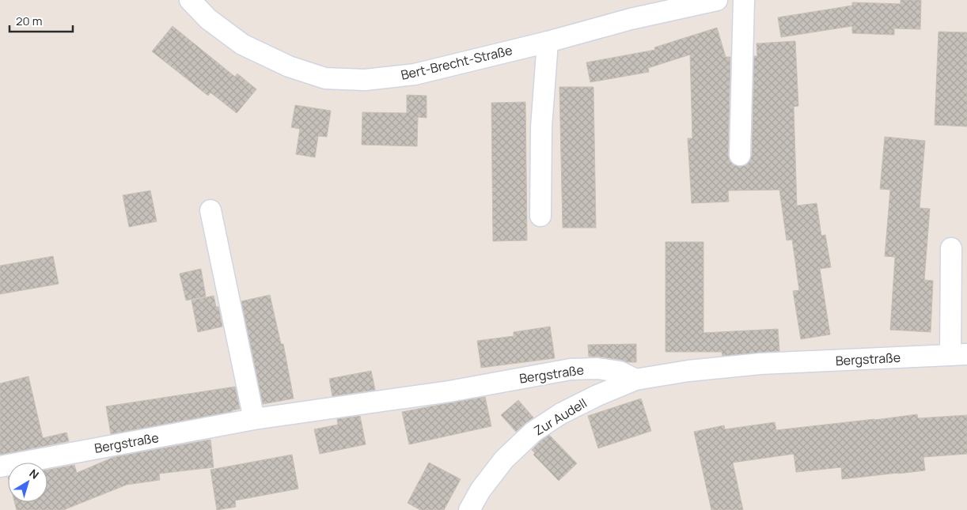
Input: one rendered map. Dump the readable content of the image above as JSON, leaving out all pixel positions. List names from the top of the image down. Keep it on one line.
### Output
{"streets":{"street":["Bert-Brecht-Straße","Bergstraße","Zur Audell"]},"crossings":[["Bergstraße","Zur Audell"]],"scale_bar":"20 m","north":"top right"}
